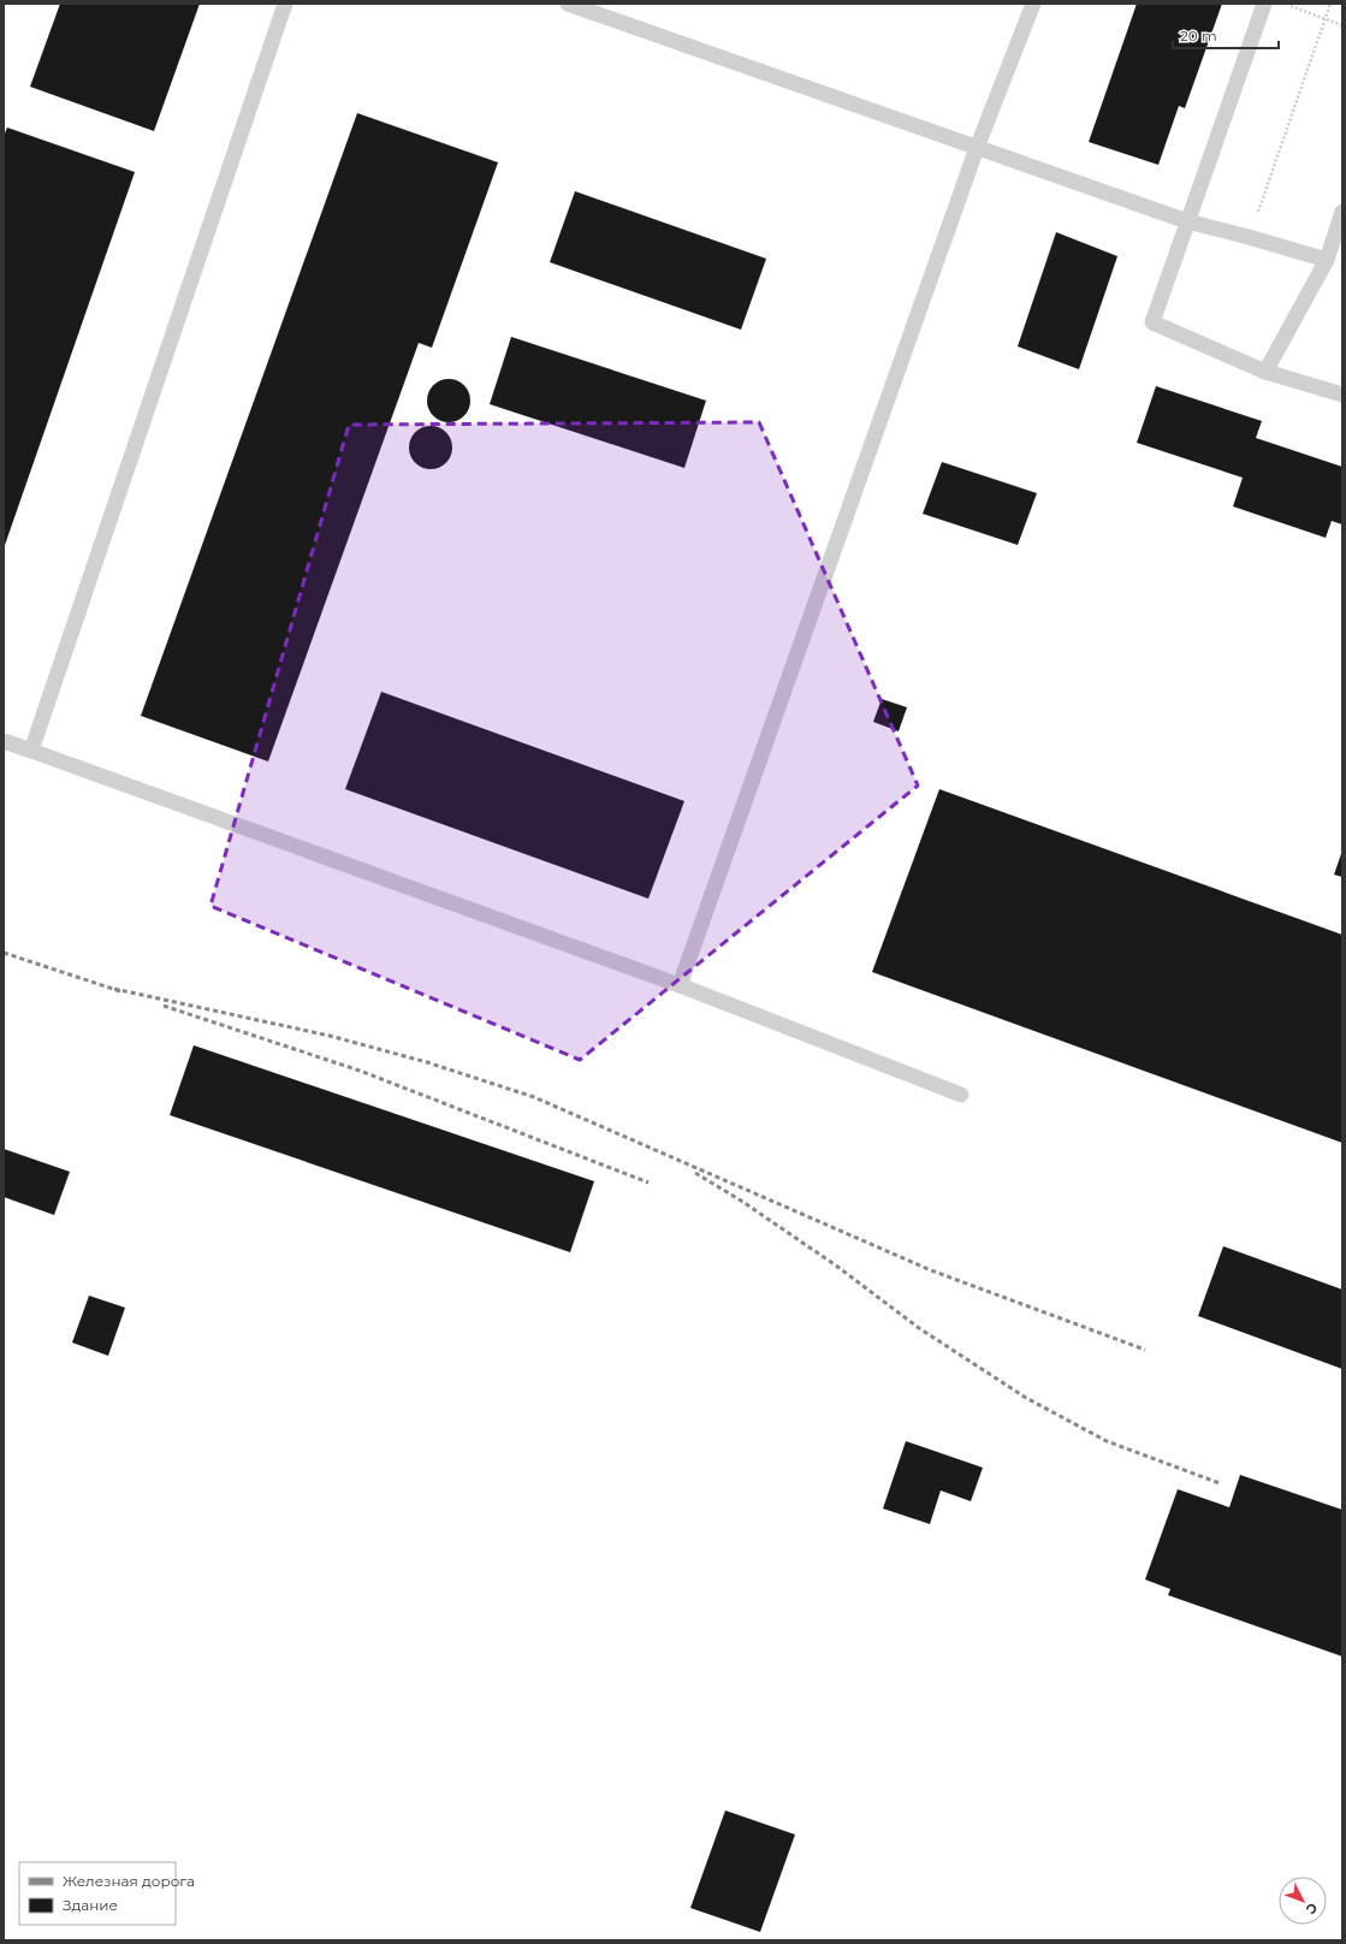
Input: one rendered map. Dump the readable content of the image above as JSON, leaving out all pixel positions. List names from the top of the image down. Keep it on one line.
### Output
{"legend":["Железная дорога","Здание"],"scale_bar":"20 m","north":"bottom right"}
